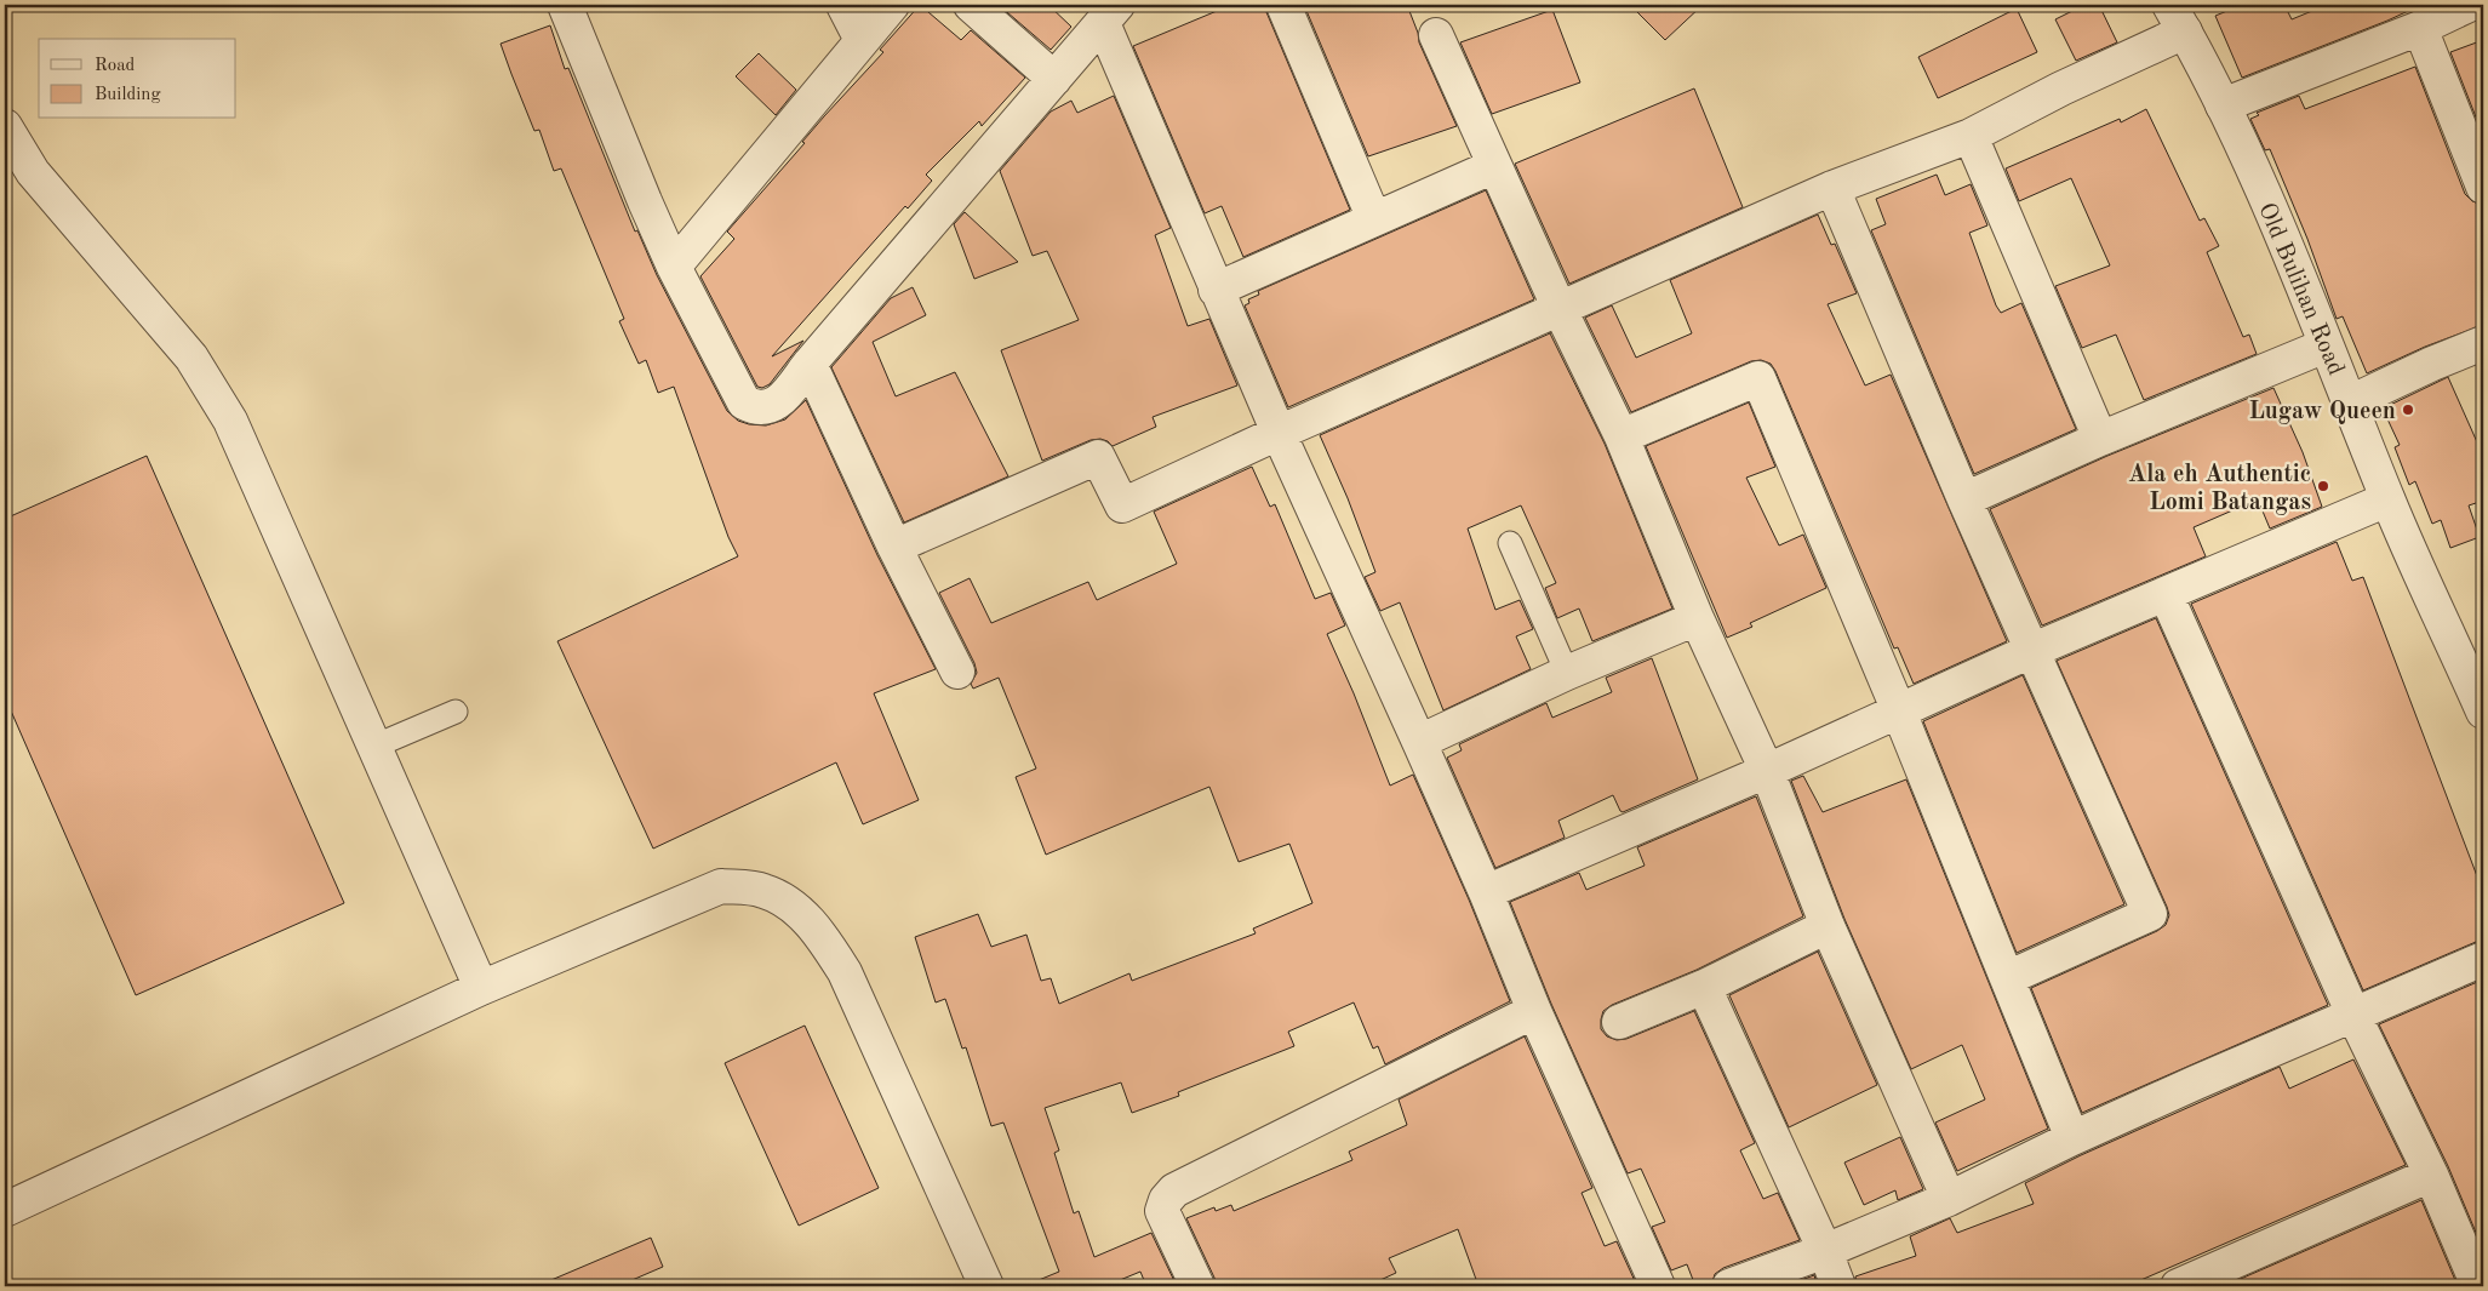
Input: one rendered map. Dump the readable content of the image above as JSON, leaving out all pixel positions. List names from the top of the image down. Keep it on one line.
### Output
{"streets":{"street":["Old Bulihan Road"]},"places":["Lugaw Queen","Ala eh Authentic Lomi Batangas"],"legend":["Road","Building"]}
